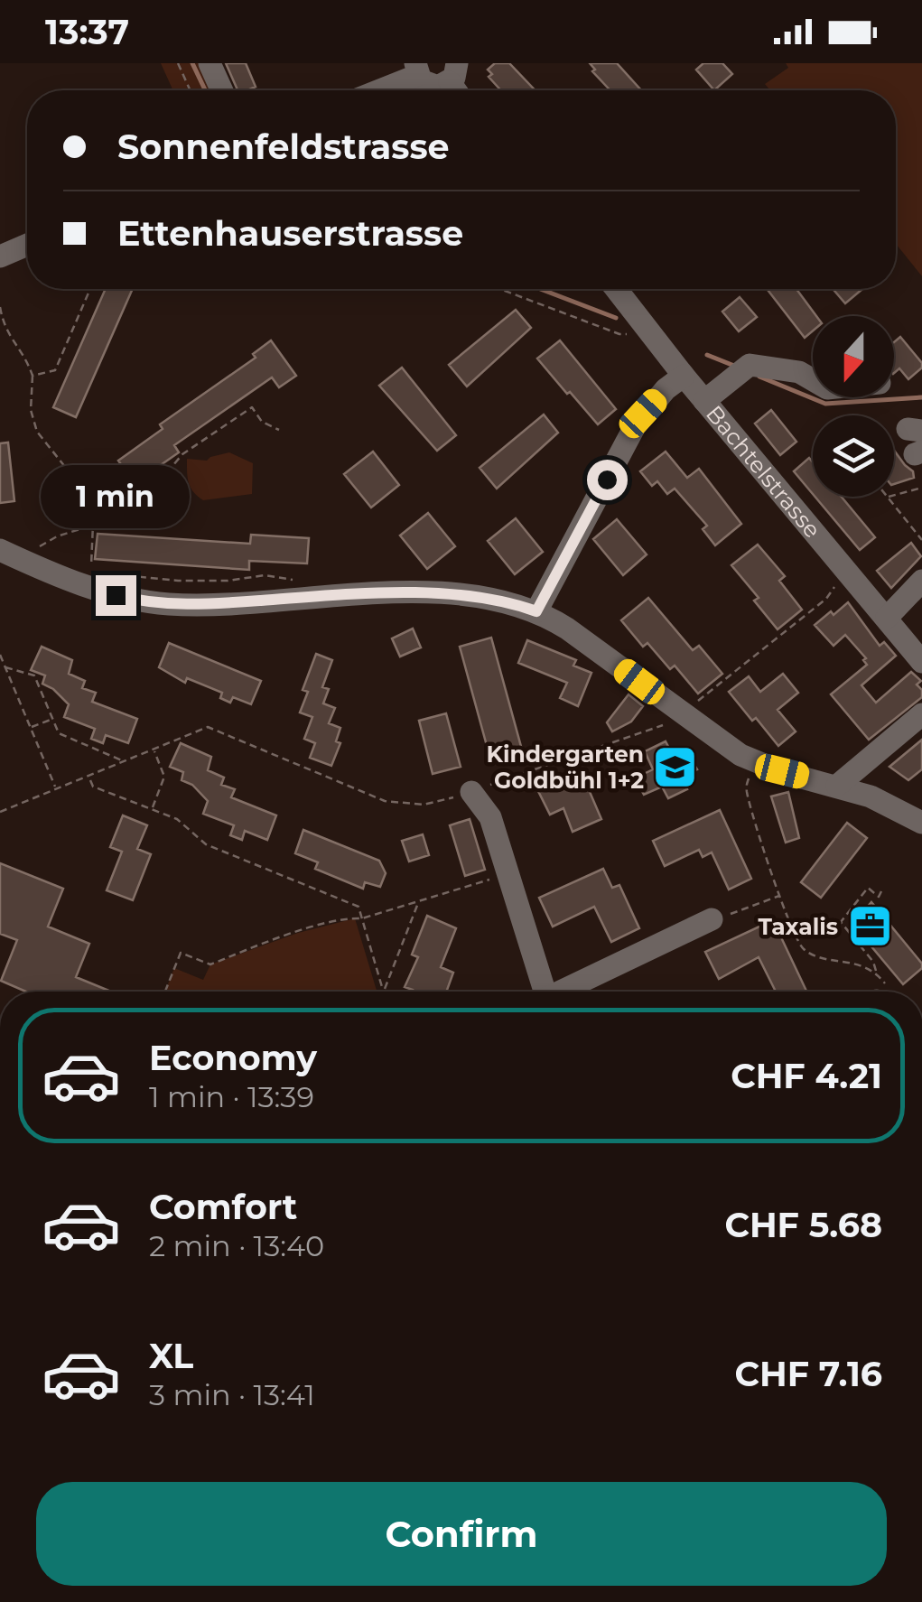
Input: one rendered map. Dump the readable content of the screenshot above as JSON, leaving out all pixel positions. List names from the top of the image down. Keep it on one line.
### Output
{"streets":{"street":["Bachtelstrasse"]},"places":{"school or university":["Kindergarten Goldbühl 1+2"],"office":["Taxalis"]},"north":"bottom","page":{"status":"13:37","banner":["Sonnenfeldstrasse","Ettenhauserstrasse"],"bubble":"1 min","list":[{"name":"Economy","note":"1 min · 13:39","value":"CHF 4.21"},{"name":"Comfort","note":"2 min · 13:40","value":"CHF 5.68"},{"name":"XL","note":"3 min · 13:41","value":"CHF 7.16"}],"buttons":"Confirm"}}
